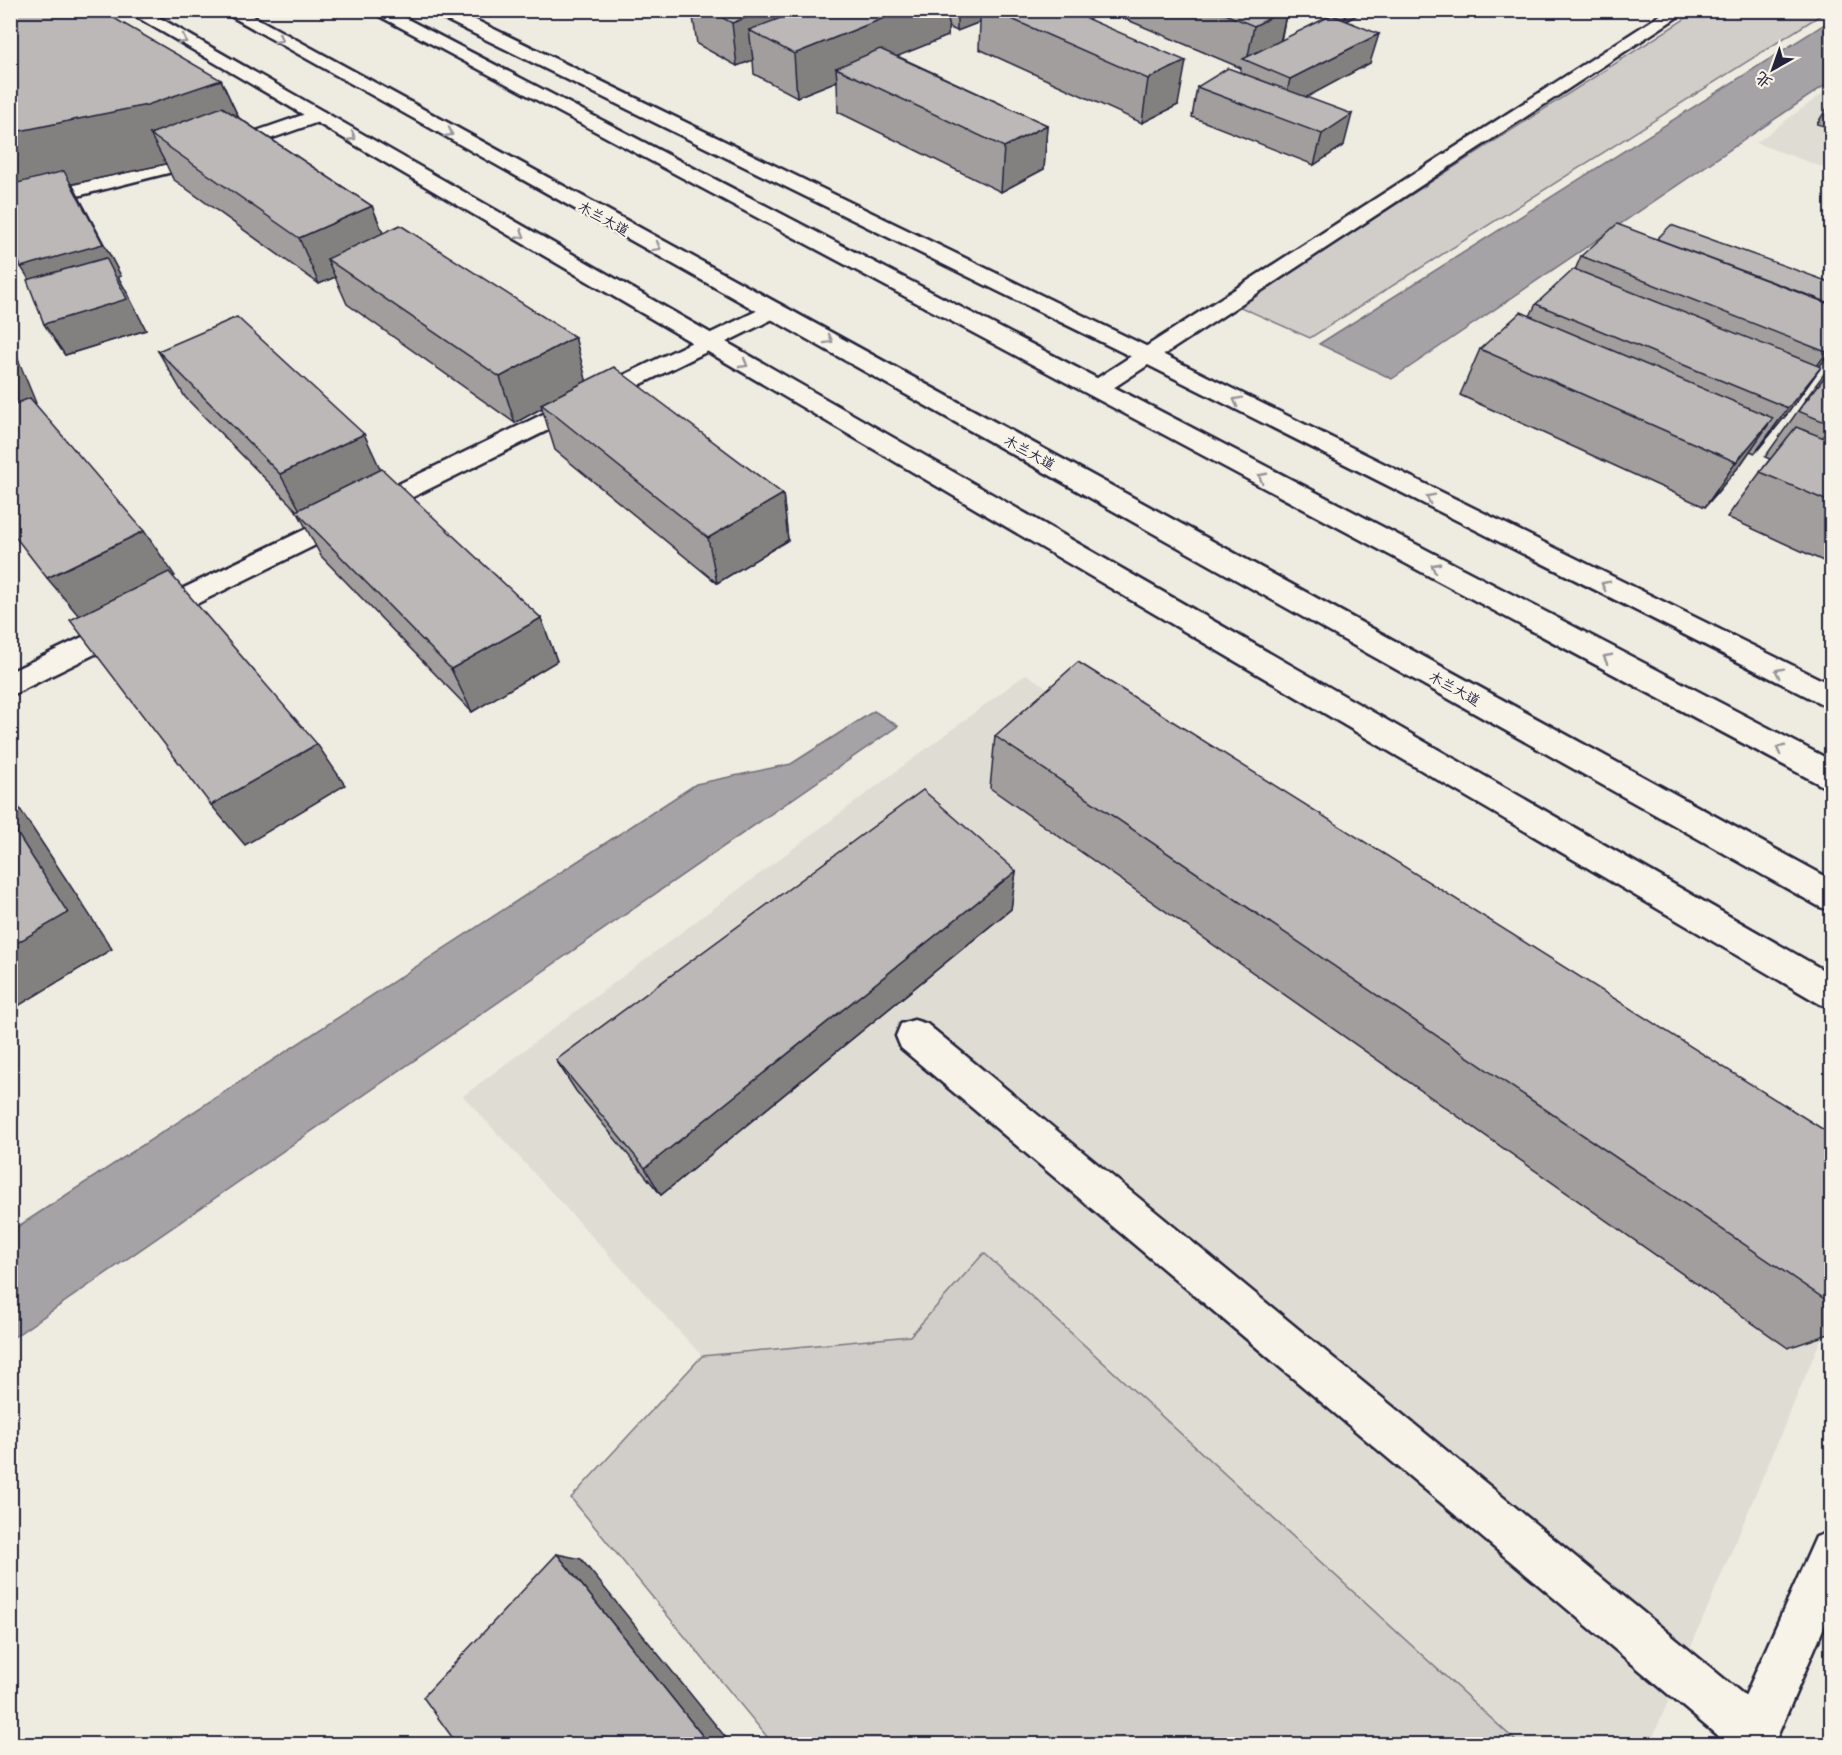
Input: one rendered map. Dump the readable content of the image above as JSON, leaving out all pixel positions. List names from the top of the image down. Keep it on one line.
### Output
{"streets":{"main road":["木兰大道"]},"north":"bottom left"}
